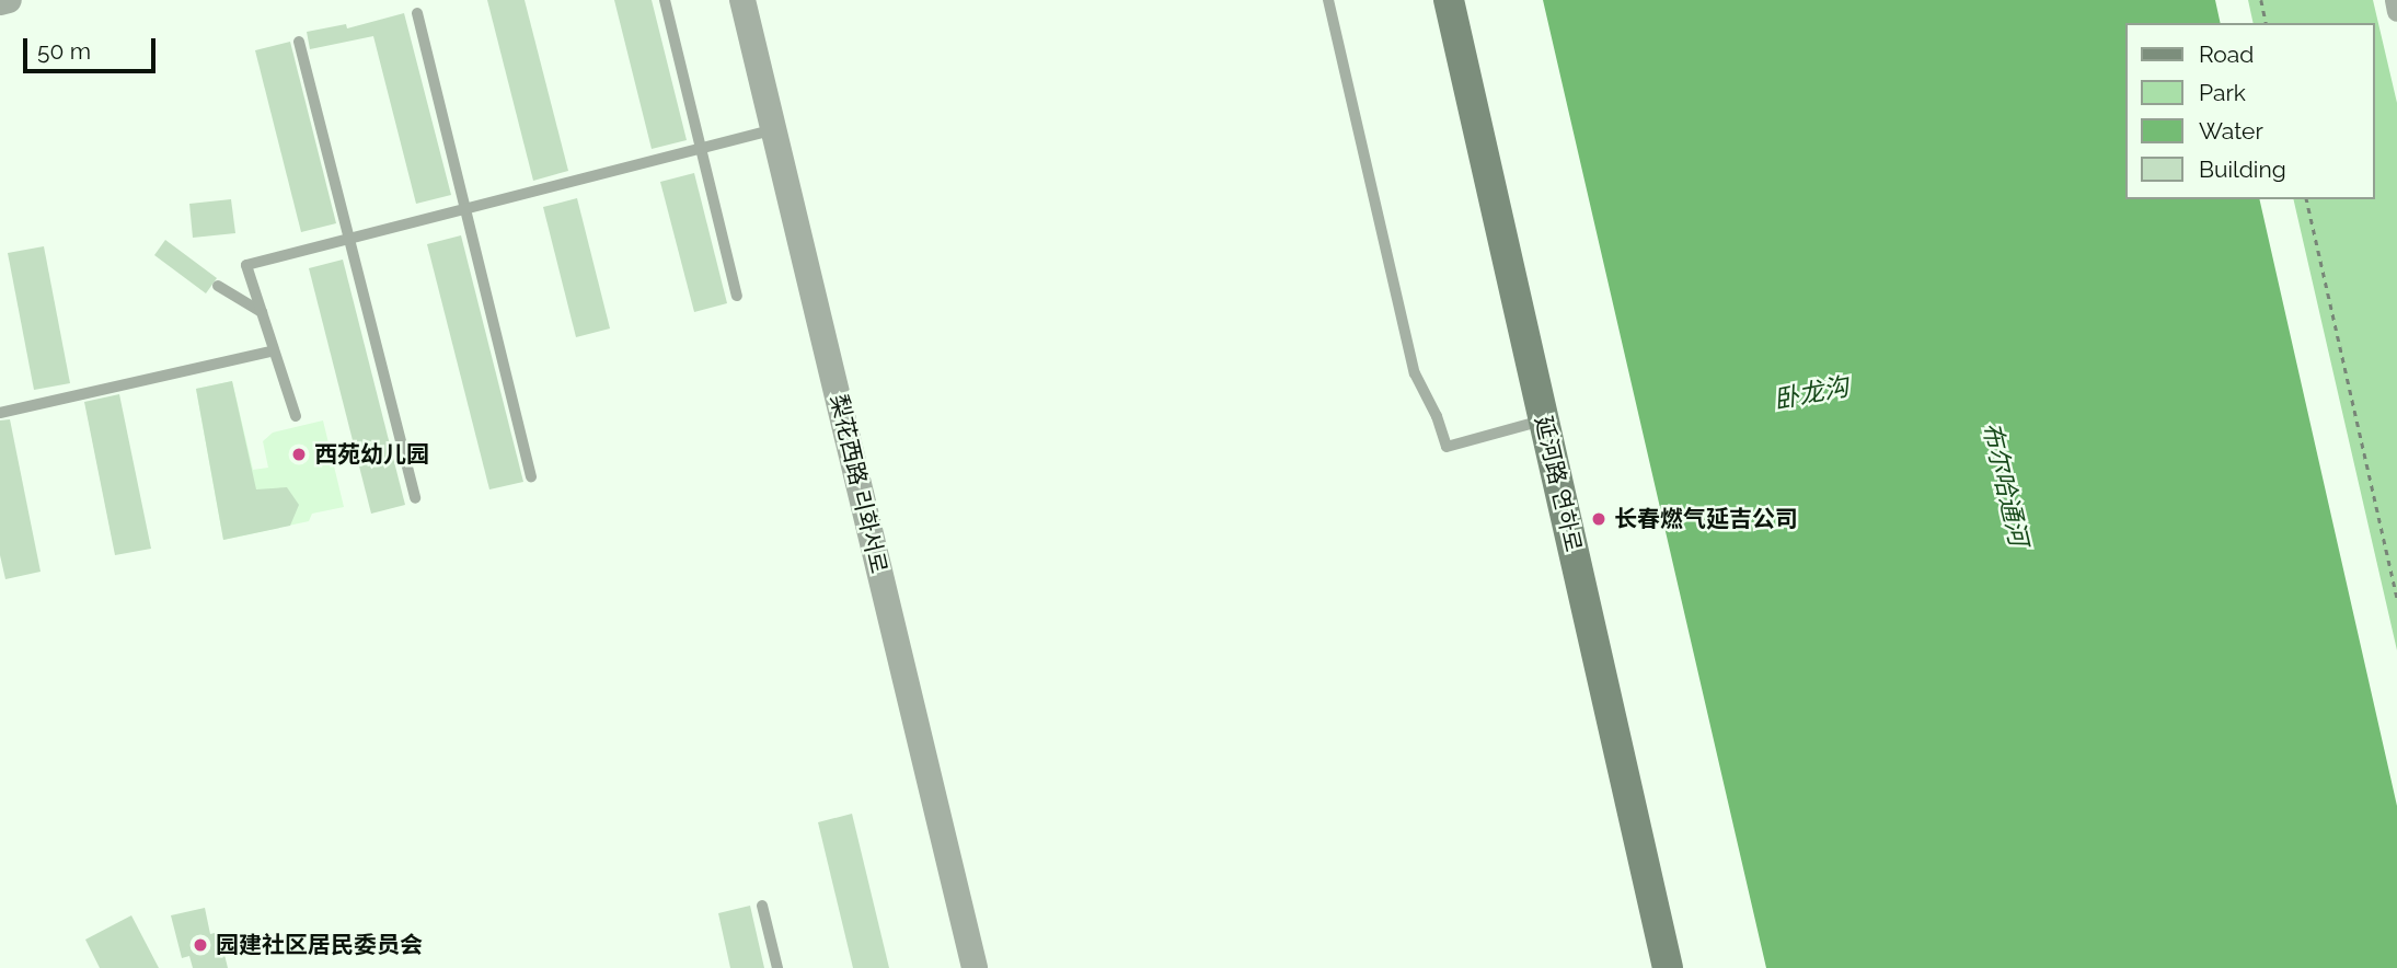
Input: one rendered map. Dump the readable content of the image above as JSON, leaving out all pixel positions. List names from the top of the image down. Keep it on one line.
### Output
{"streets":{"main road":["延河路 연하로"],"street":["梨花西路 리화서로"]},"water":["卧龙沟","布尔哈通河"],"places":["西苑幼儿园","长春燃气延吉公司","园建社区居民委员会"],"legend":["Road","Park","Water","Building"],"scale_bar":"50 m"}
